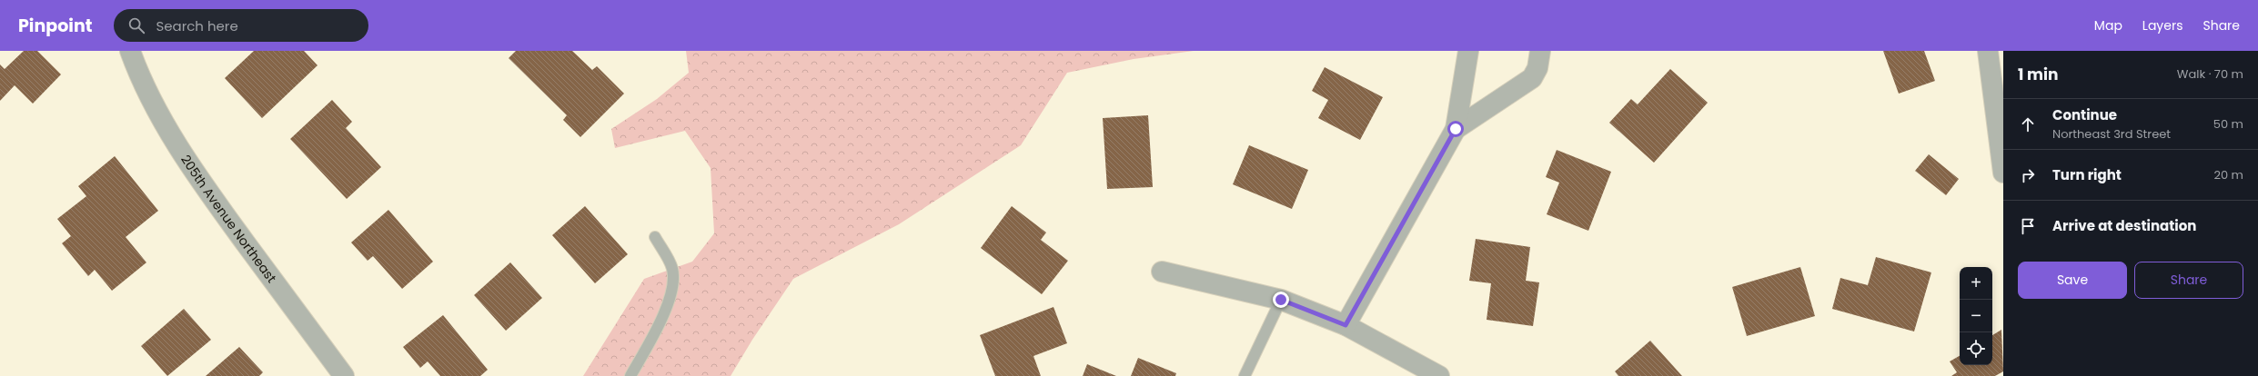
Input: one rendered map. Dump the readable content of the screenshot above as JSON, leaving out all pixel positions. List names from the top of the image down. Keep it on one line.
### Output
{"streets":{"street":["205th Avenue Northeast"]},"page":{"header":"Pinpoint","search":"Search here","nav":["Map","Layers","Share"],"heading":["1 min","Walk · 70 m"],"list":[["Continue","Northeast 3rd Street","50 m"],["Turn right","20 m"],"Arrive at destination"],"buttons":["Save","Share"],"map_buttons":["+","−"]}}
